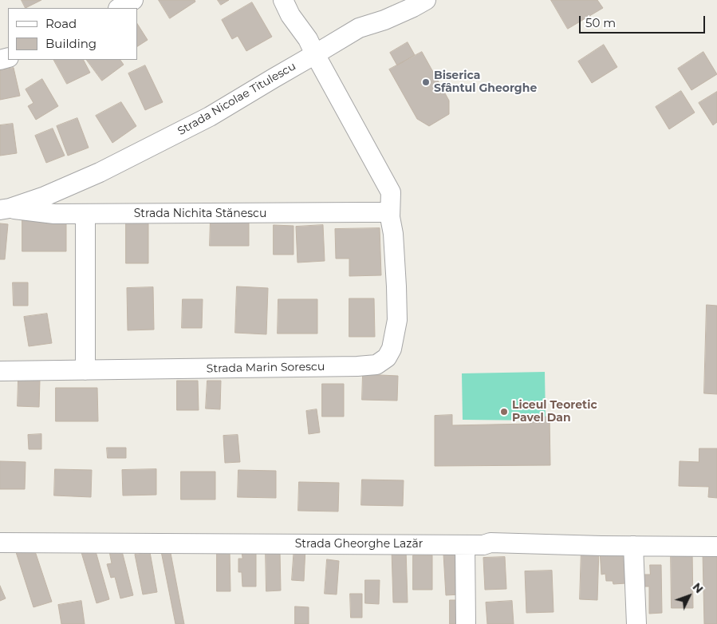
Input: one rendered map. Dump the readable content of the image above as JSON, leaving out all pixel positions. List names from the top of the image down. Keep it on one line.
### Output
{"streets":{"street":["Strada Nicolae Titulescu","Strada Nichita Stănescu","Strada Marin Sorescu","Strada Gheorghe Lazăr"]},"crossings":[["Strada Nicolae Titulescu","Strada Nichita Stănescu"],["Strada Nicolae Titulescu","Strada Marin Sorescu"],["Strada Nichita Stănescu","Strada Marin Sorescu"]],"places":["Biserica Sfântul Gheorghe","Liceul Teoretic Pavel Dan"],"legend":["Road","Building"],"scale_bar":"50 m","north":"top right"}
